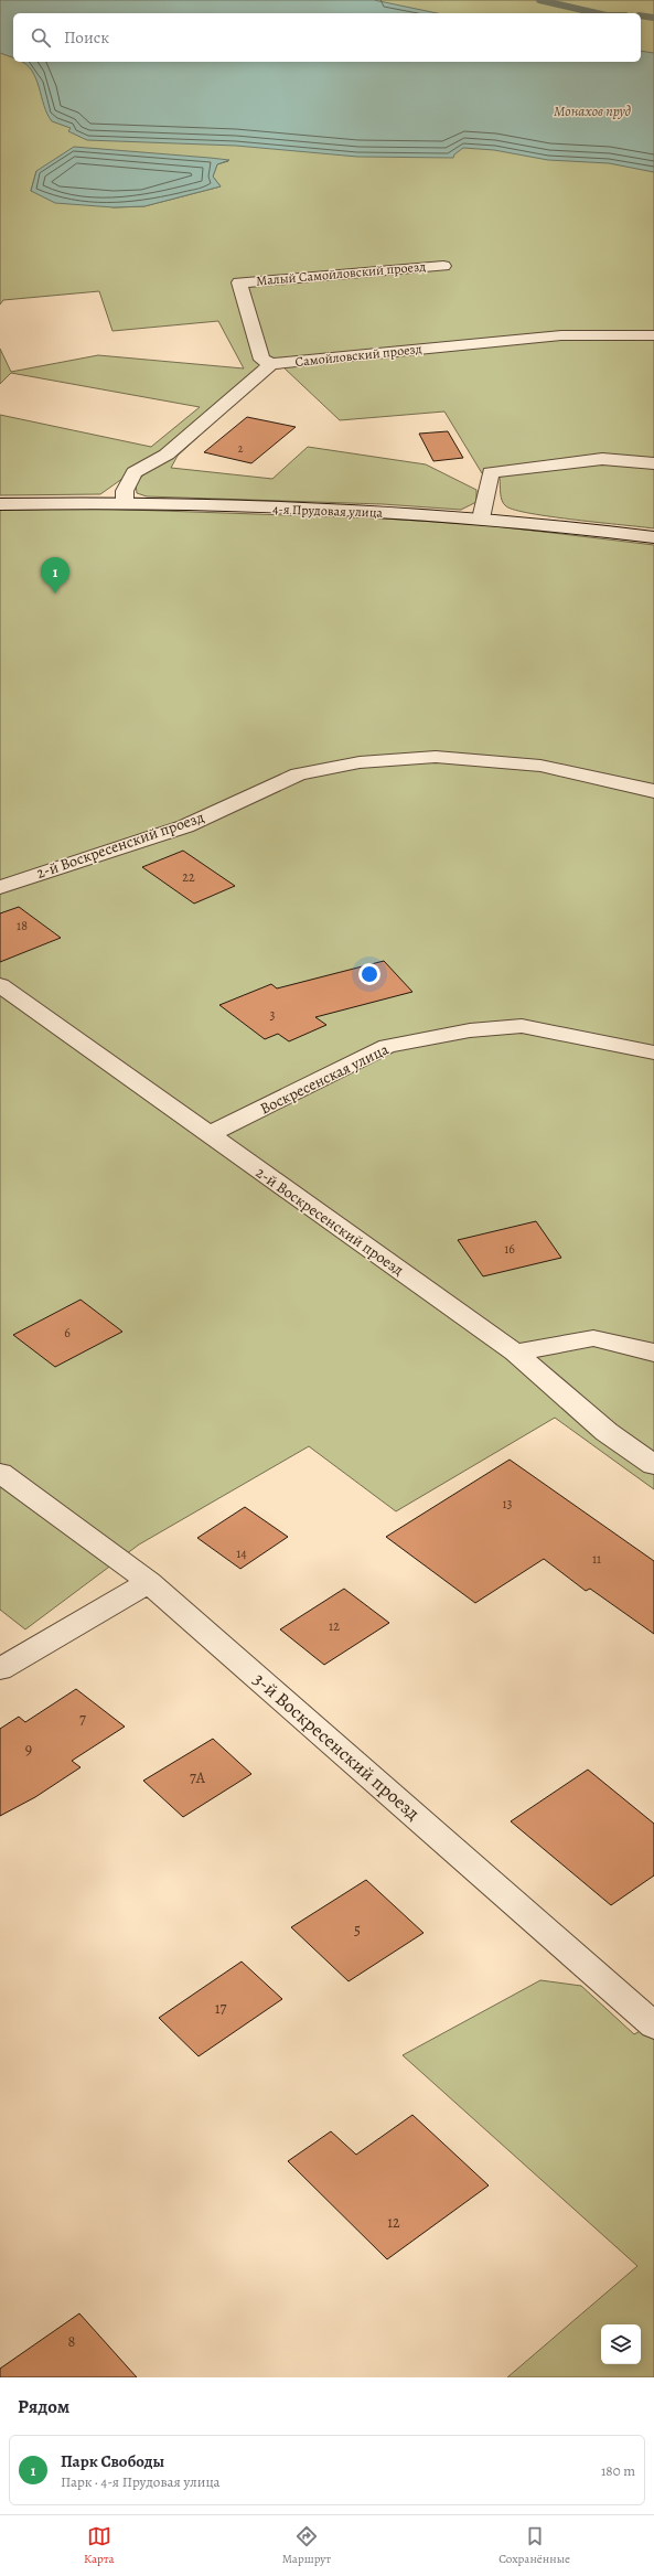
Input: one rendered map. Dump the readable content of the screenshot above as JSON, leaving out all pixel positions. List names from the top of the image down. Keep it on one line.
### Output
{"streets":{"street":["Малый Самойловский проезд","Самойловский проезд","4-я Прудовая улица","2-й Воскресенский проезд","Воскресенская улица","3-й Воскресенский проезд"]},"crossings":[["Малый Самойловский проезд","Самойловский проезд"],["2-й Воскресенский проезд","Воскресенская улица"]],"water":["Монахов пруд"],"house_numbers":["2","22","18","3","16","6","13","14","11","12","7","9","7А","5","17","12","8"],"page":{"search":"Поиск","pins":"1","heading":"Рядом","list":[{"mark":"1","name":"Парк Свободы","note":"Парк · 4-я Прудовая улица","value":"180 m"}],"nav":["Карта","Маршрут","Сохранённые"]}}
